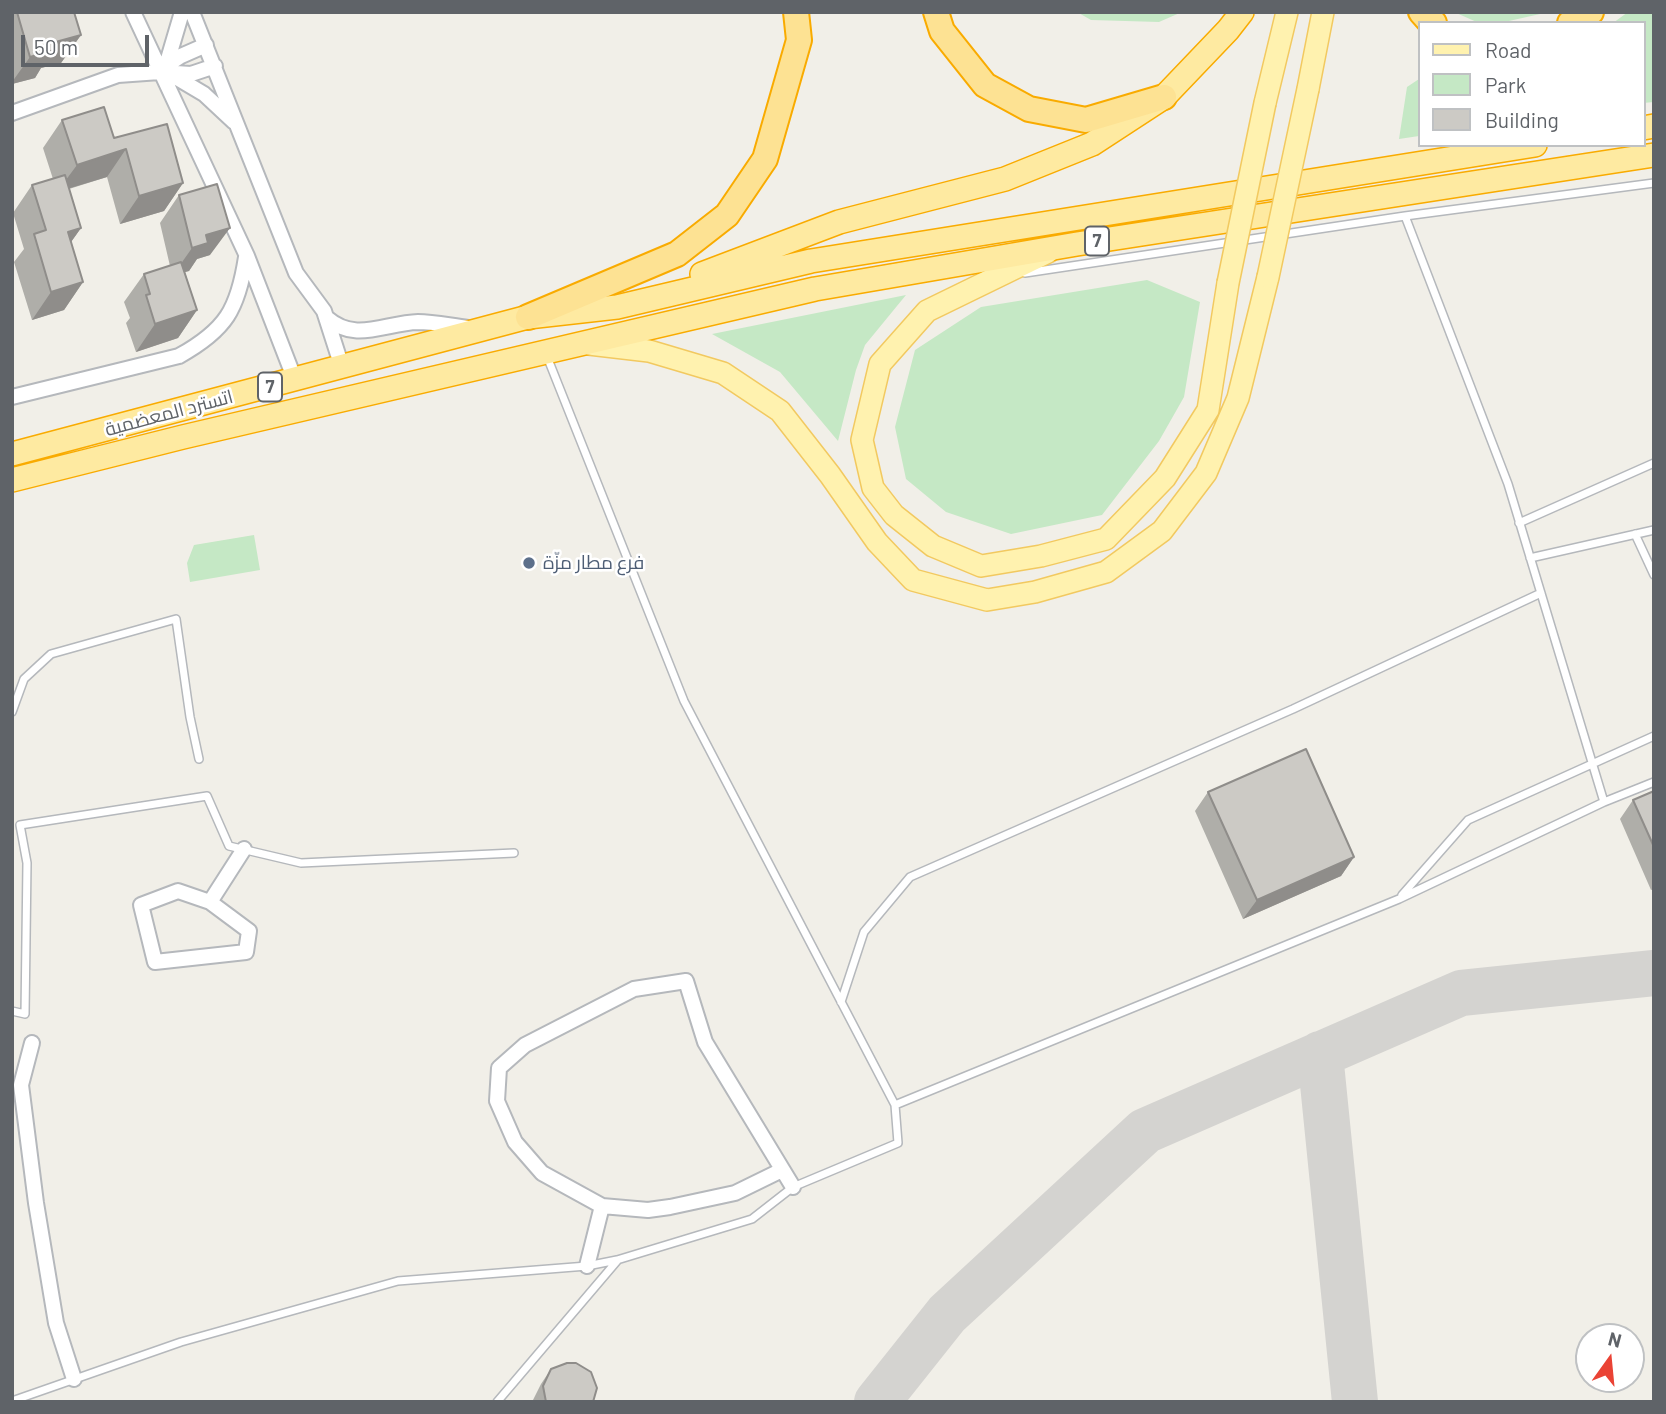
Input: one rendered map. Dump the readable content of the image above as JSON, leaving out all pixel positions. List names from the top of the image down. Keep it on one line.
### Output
{"streets":{"highway":["7","اتسترد المعضمية"]},"crossings":[["7","اتسترد المعضمية"]],"places":["فرع مطار مزّة"],"legend":["Road","Park","Building"],"scale_bar":"50 m","north":"top"}
